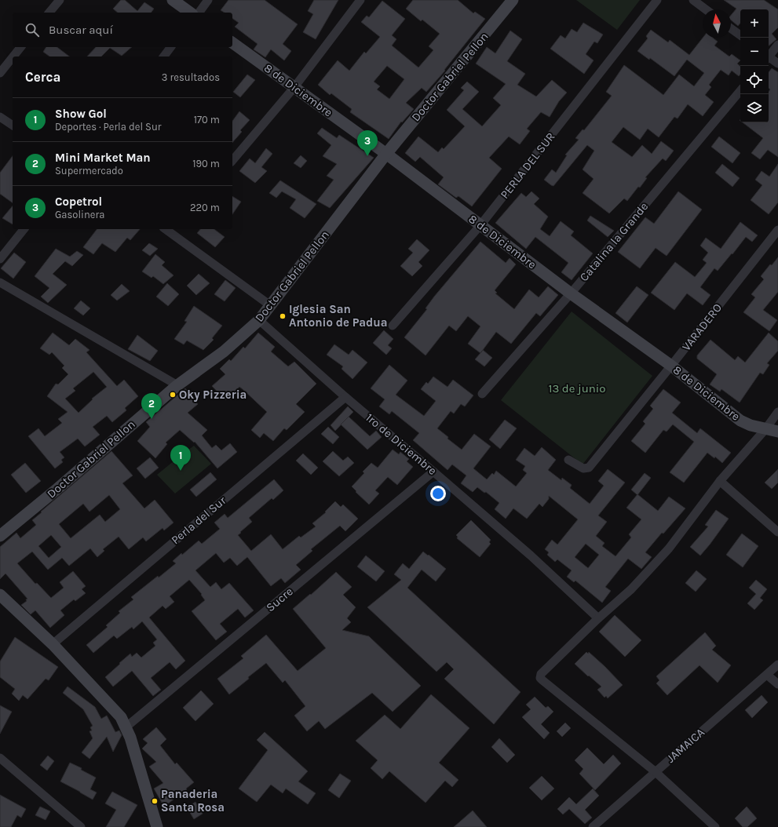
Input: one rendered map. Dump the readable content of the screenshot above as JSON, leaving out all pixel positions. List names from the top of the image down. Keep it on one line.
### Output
{"streets":{"street":["Doctor Gabriel Pellon","8 de Diciembre","PERLA DEL SUR","Catalina la Grande","VARADERO","1ro de Diciembre","Perla del Sur","Sucre","JAMAICA"]},"crossings":[["Doctor Gabriel Pellon","8 de Diciembre"],["Doctor Gabriel Pellon","1ro de Diciembre"],["8 de Diciembre","PERLA DEL SUR"],["8 de Diciembre","Catalina la Grande"],["8 de Diciembre","VARADERO"],["1ro de Diciembre","Perla del Sur"],["1ro de Diciembre","Sucre"]],"parks":["13 de junio"],"places":["Iglesia San Antonio de Padua","Oky Pizzeria","Panaderia Santa Rosa"],"north":"top","page":{"map_buttons":["+","−"],"search":"Buscar aquí","heading":["Cerca","3 resultados"],"list":[{"mark":"1","name":"Show Gol","note":"Deportes · Perla del Sur","value":"170 m"},{"mark":"2","name":"Mini Market Man","note":"Supermercado","value":"190 m"},{"mark":"3","name":"Copetrol","note":"Gasolinera","value":"220 m"}],"pins":["3","2","1"]}}
